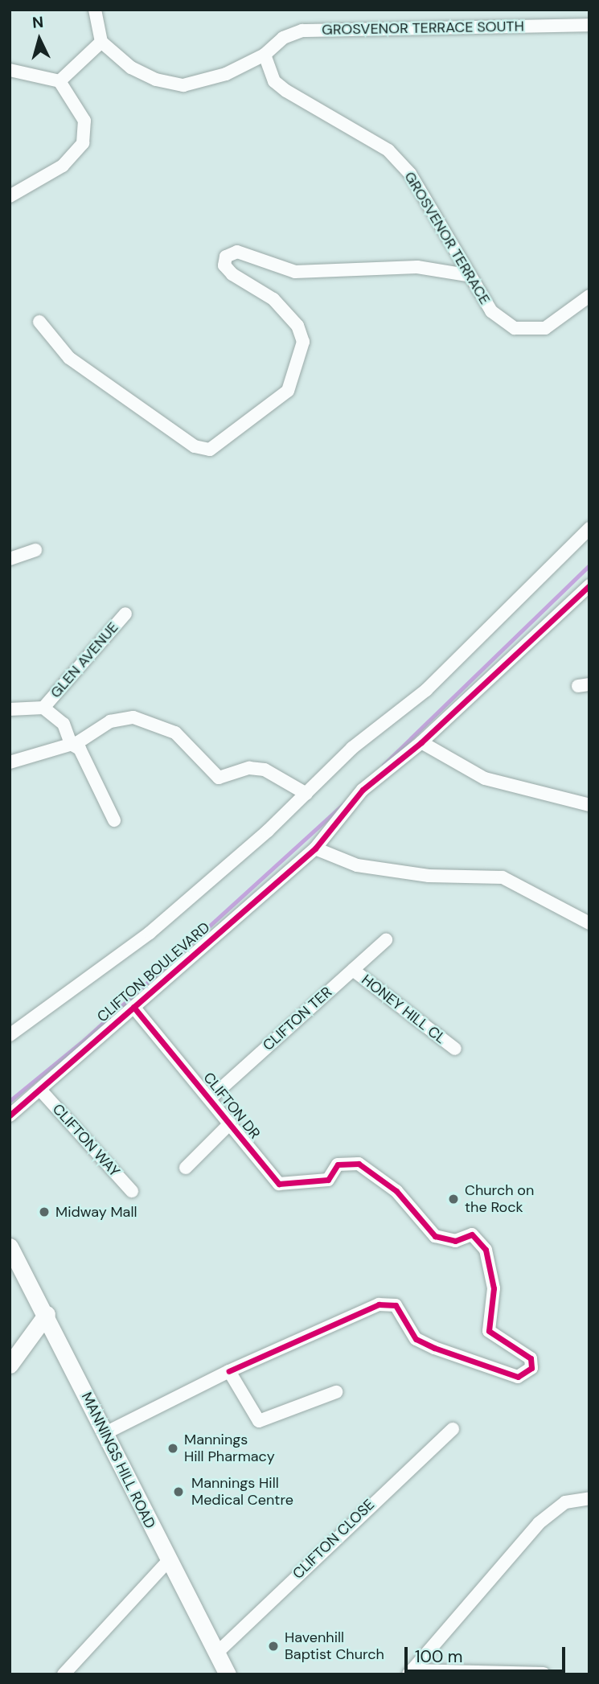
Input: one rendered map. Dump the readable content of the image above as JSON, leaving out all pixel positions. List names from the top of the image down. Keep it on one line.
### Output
{"streets":{"main road":["MANNINGS HILL ROAD"],"street":["GROSVENOR TERRACE SOUTH","GROSVENOR TERRACE","GLEN AVENUE","CLIFTON BOULEVARD","HONEY HILL CL","CLIFTON TER","CLIFTON DR","CLIFTON WAY","CLIFTON CLOSE"]},"crossings":[["GROSVENOR TERRACE SOUTH","GROSVENOR TERRACE"],["CLIFTON BOULEVARD","CLIFTON DR"],["CLIFTON BOULEVARD","CLIFTON WAY"],["HONEY HILL CL","CLIFTON TER"],["CLIFTON TER","CLIFTON DR"],["MANNINGS HILL ROAD","CLIFTON CLOSE"]],"places":["Church on the Rock","Midway Mall","Mannings Hill Pharmacy","Mannings Hill Medical Centre","Havenhill Baptist Church"],"scale_bar":"100 m","north":"top"}
